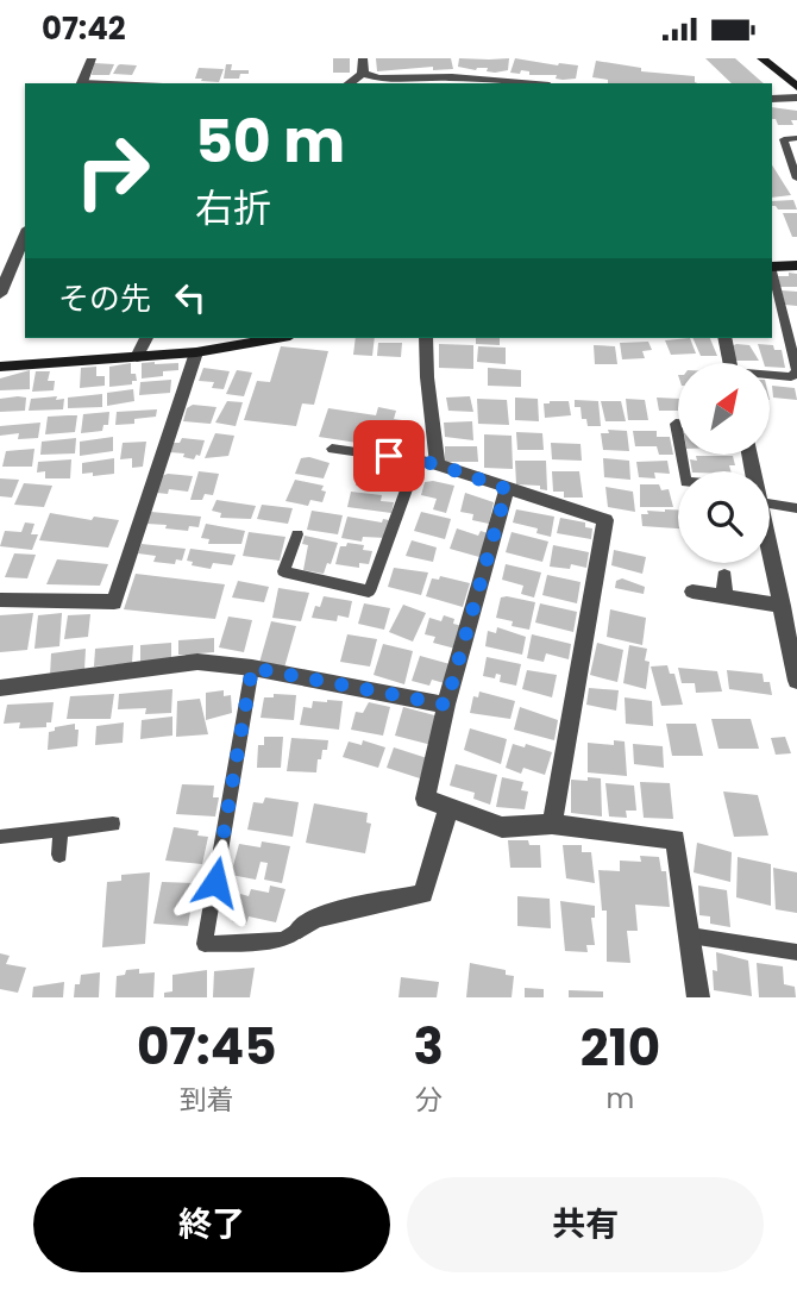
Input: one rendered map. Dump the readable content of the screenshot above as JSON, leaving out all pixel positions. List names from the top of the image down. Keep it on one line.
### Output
{"north":"top right","page":{"status":"07:42","turn":["50 m","右折"],"then":"その先","eta":["07:45","到着","3","分","210","m"],"buttons":["終了","共有"]}}
